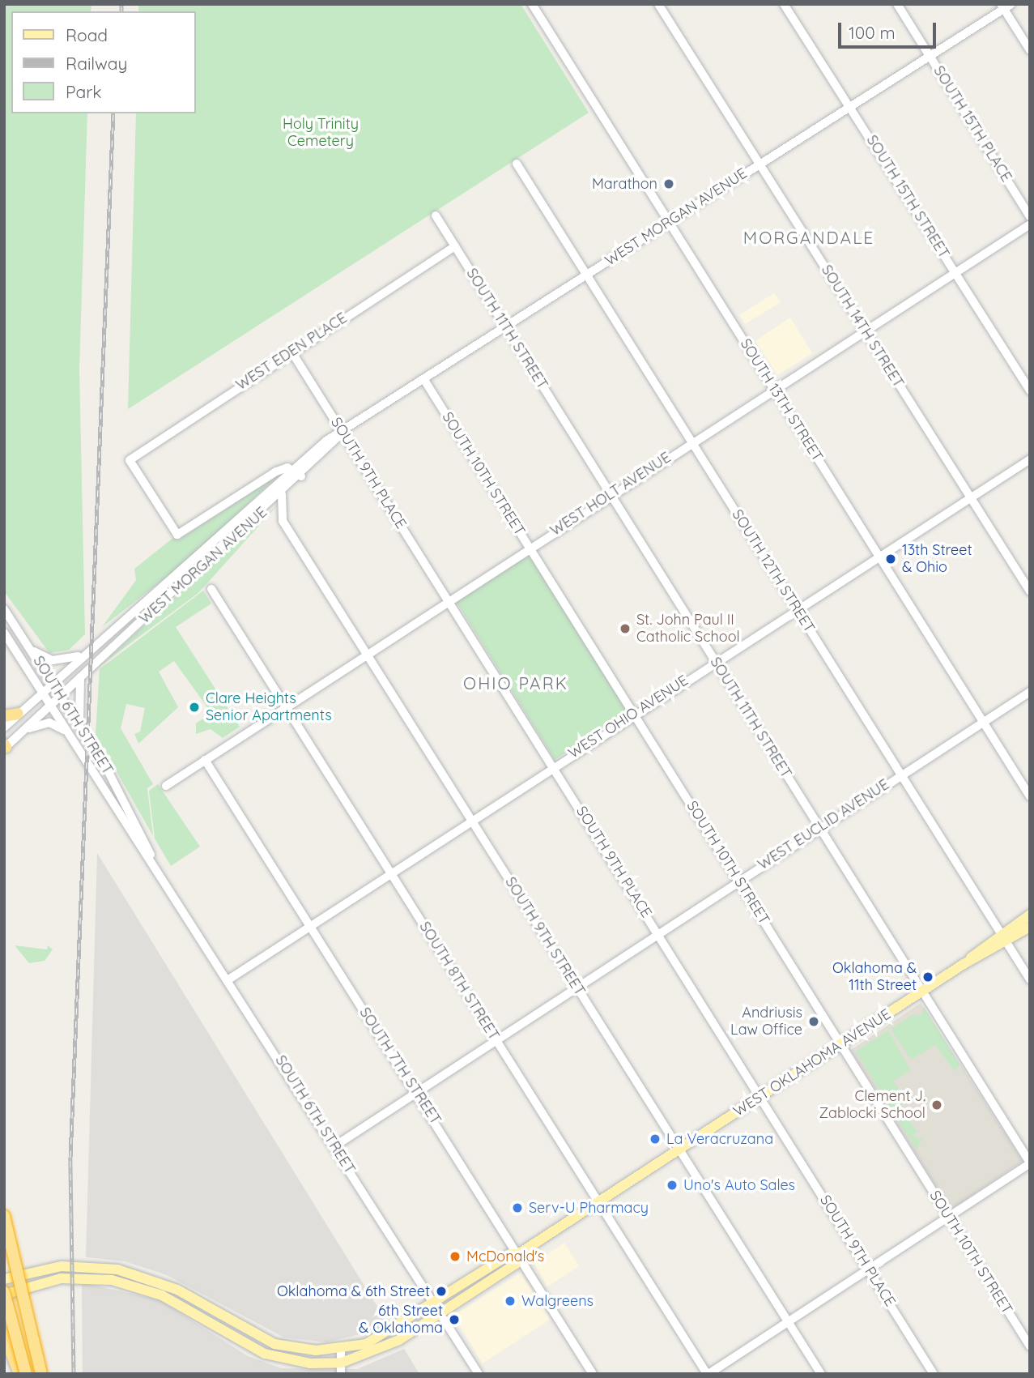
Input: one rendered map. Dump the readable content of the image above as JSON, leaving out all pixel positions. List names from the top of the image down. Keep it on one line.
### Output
{"streets":{"main road":["WEST OKLAHOMA AVENUE"],"street":["SOUTH 15TH PLACE","SOUTH 15TH STREET","WEST MORGAN AVENUE","SOUTH 14TH STREET","SOUTH 11TH STREET","WEST EDEN PLACE","SOUTH 13TH STREET","SOUTH 9TH PLACE","SOUTH 10TH STREET","WEST HOLT AVENUE","SOUTH 12TH STREET","SOUTH 6TH STREET","WEST OHIO AVENUE","WEST EUCLID AVENUE","SOUTH 9TH STREET","SOUTH 8TH STREET","SOUTH 7TH STREET"]},"crossings":[["SOUTH 15TH PLACE","WEST MORGAN AVENUE"],["SOUTH 15TH STREET","WEST MORGAN AVENUE"],["SOUTH 15TH STREET","WEST HOLT AVENUE"],["WEST MORGAN AVENUE","SOUTH 14TH STREET"],["WEST MORGAN AVENUE","SOUTH 11TH STREET"],["WEST MORGAN AVENUE","WEST EDEN PLACE"],["WEST MORGAN AVENUE","SOUTH 13TH STREET"],["WEST MORGAN AVENUE","SOUTH 9TH PLACE"],["WEST MORGAN AVENUE","SOUTH 10TH STREET"],["WEST MORGAN AVENUE","SOUTH 12TH STREET"],["WEST MORGAN AVENUE","SOUTH 6TH STREET"],["WEST MORGAN AVENUE","SOUTH 9TH STREET"],["SOUTH 14TH STREET","WEST HOLT AVENUE"],["SOUTH 14TH STREET","WEST OHIO AVENUE"],["SOUTH 11TH STREET","WEST EDEN PLACE"],["SOUTH 11TH STREET","WEST HOLT AVENUE"],["SOUTH 11TH STREET","WEST OHIO AVENUE"],["SOUTH 11TH STREET","WEST EUCLID AVENUE"],["SOUTH 11TH STREET","WEST OKLAHOMA AVENUE"],["WEST EDEN PLACE","SOUTH 9TH PLACE"],["SOUTH 13TH STREET","WEST HOLT AVENUE"],["SOUTH 13TH STREET","WEST OHIO AVENUE"],["SOUTH 13TH STREET","WEST EUCLID AVENUE"],["SOUTH 9TH PLACE","WEST HOLT AVENUE"],["SOUTH 9TH PLACE","WEST OHIO AVENUE"],["SOUTH 9TH PLACE","WEST EUCLID AVENUE"],["SOUTH 9TH PLACE","WEST OKLAHOMA AVENUE"],["SOUTH 10TH STREET","WEST HOLT AVENUE"],["SOUTH 10TH STREET","WEST OHIO AVENUE"],["SOUTH 10TH STREET","WEST EUCLID AVENUE"],["SOUTH 10TH STREET","WEST OKLAHOMA AVENUE"],["WEST HOLT AVENUE","SOUTH 12TH STREET"],["WEST HOLT AVENUE","SOUTH 9TH STREET"],["WEST HOLT AVENUE","SOUTH 8TH STREET"],["WEST HOLT AVENUE","SOUTH 7TH STREET"],["SOUTH 12TH STREET","WEST OHIO AVENUE"],["SOUTH 12TH STREET","WEST EUCLID AVENUE"],["SOUTH 12TH STREET","WEST OKLAHOMA AVENUE"],["SOUTH 6TH STREET","WEST OHIO AVENUE"],["SOUTH 6TH STREET","WEST EUCLID AVENUE"],["SOUTH 6TH STREET","WEST OKLAHOMA AVENUE"],["WEST OHIO AVENUE","SOUTH 9TH STREET"],["WEST OHIO AVENUE","SOUTH 8TH STREET"],["WEST OHIO AVENUE","SOUTH 7TH STREET"],["WEST EUCLID AVENUE","SOUTH 9TH STREET"],["WEST EUCLID AVENUE","SOUTH 8TH STREET"],["WEST EUCLID AVENUE","SOUTH 7TH STREET"],["SOUTH 9TH STREET","WEST OKLAHOMA AVENUE"],["SOUTH 8TH STREET","WEST OKLAHOMA AVENUE"],["WEST OKLAHOMA AVENUE","SOUTH 7TH STREET"]],"districts":["MORGANDALE","OHIO PARK"],"parks":["Holy Trinity Cemetery"],"places":["Marathon","13th Street & Ohio","St. John Paul II Catholic School","Clare Heights Senior Apartments","Oklahoma & 11th Street","Andriusis Law Office","Clement J. Zablocki School","La Veracruzana","Uno's Auto Sales","Serv-U Pharmacy","McDonald's","Oklahoma & 6th Street","Walgreens","6th Street & Oklahoma"],"legend":["Road","Railway","Park"],"scale_bar":"100 m"}
